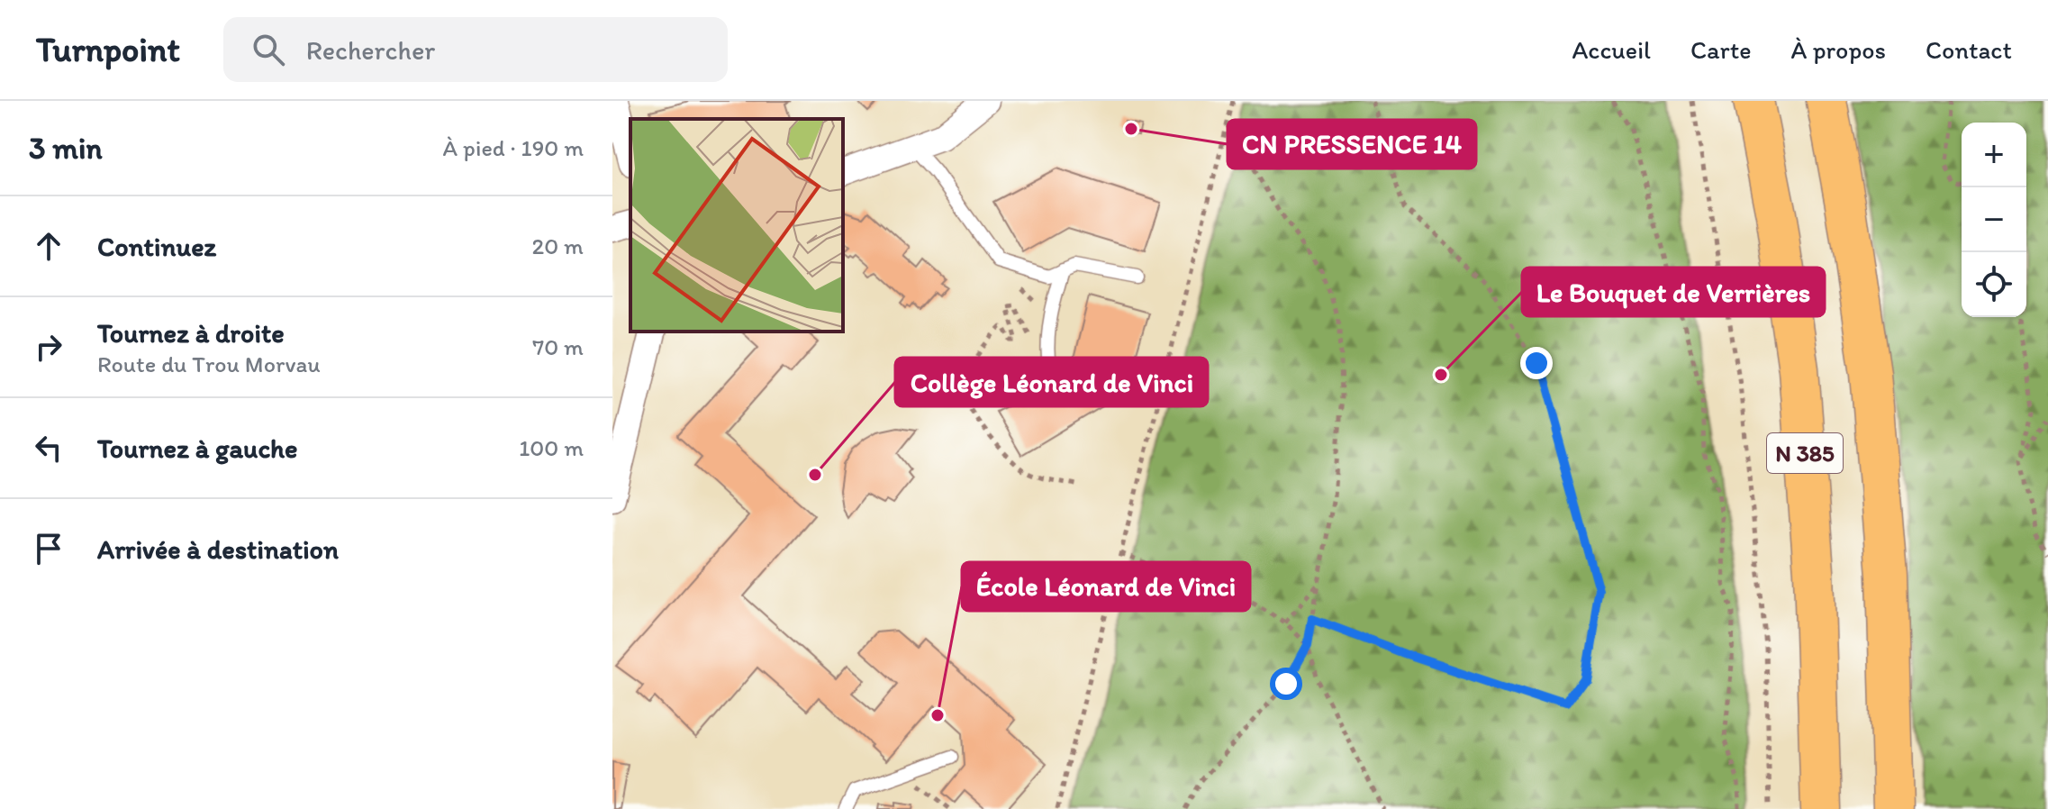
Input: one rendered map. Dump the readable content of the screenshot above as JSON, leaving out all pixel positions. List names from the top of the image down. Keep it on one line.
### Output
{"streets":{"highway":["N 385"]},"places":["CN PRESSENCE 14","Le Bouquet de Verrières","Collège Léonard de Vinci","École Léonard de Vinci"],"page":{"header":"Turnpoint","search":"Rechercher","nav":["Accueil","Carte","À propos","Contact"],"heading":["3 min","À pied · 190 m"],"map_buttons":["+","−"],"list":[["Continuez","20 m"],["Tournez à droite","Route du Trou Morvau","70 m"],["Tournez à gauche","100 m"],"Arrivée à destination"]}}
